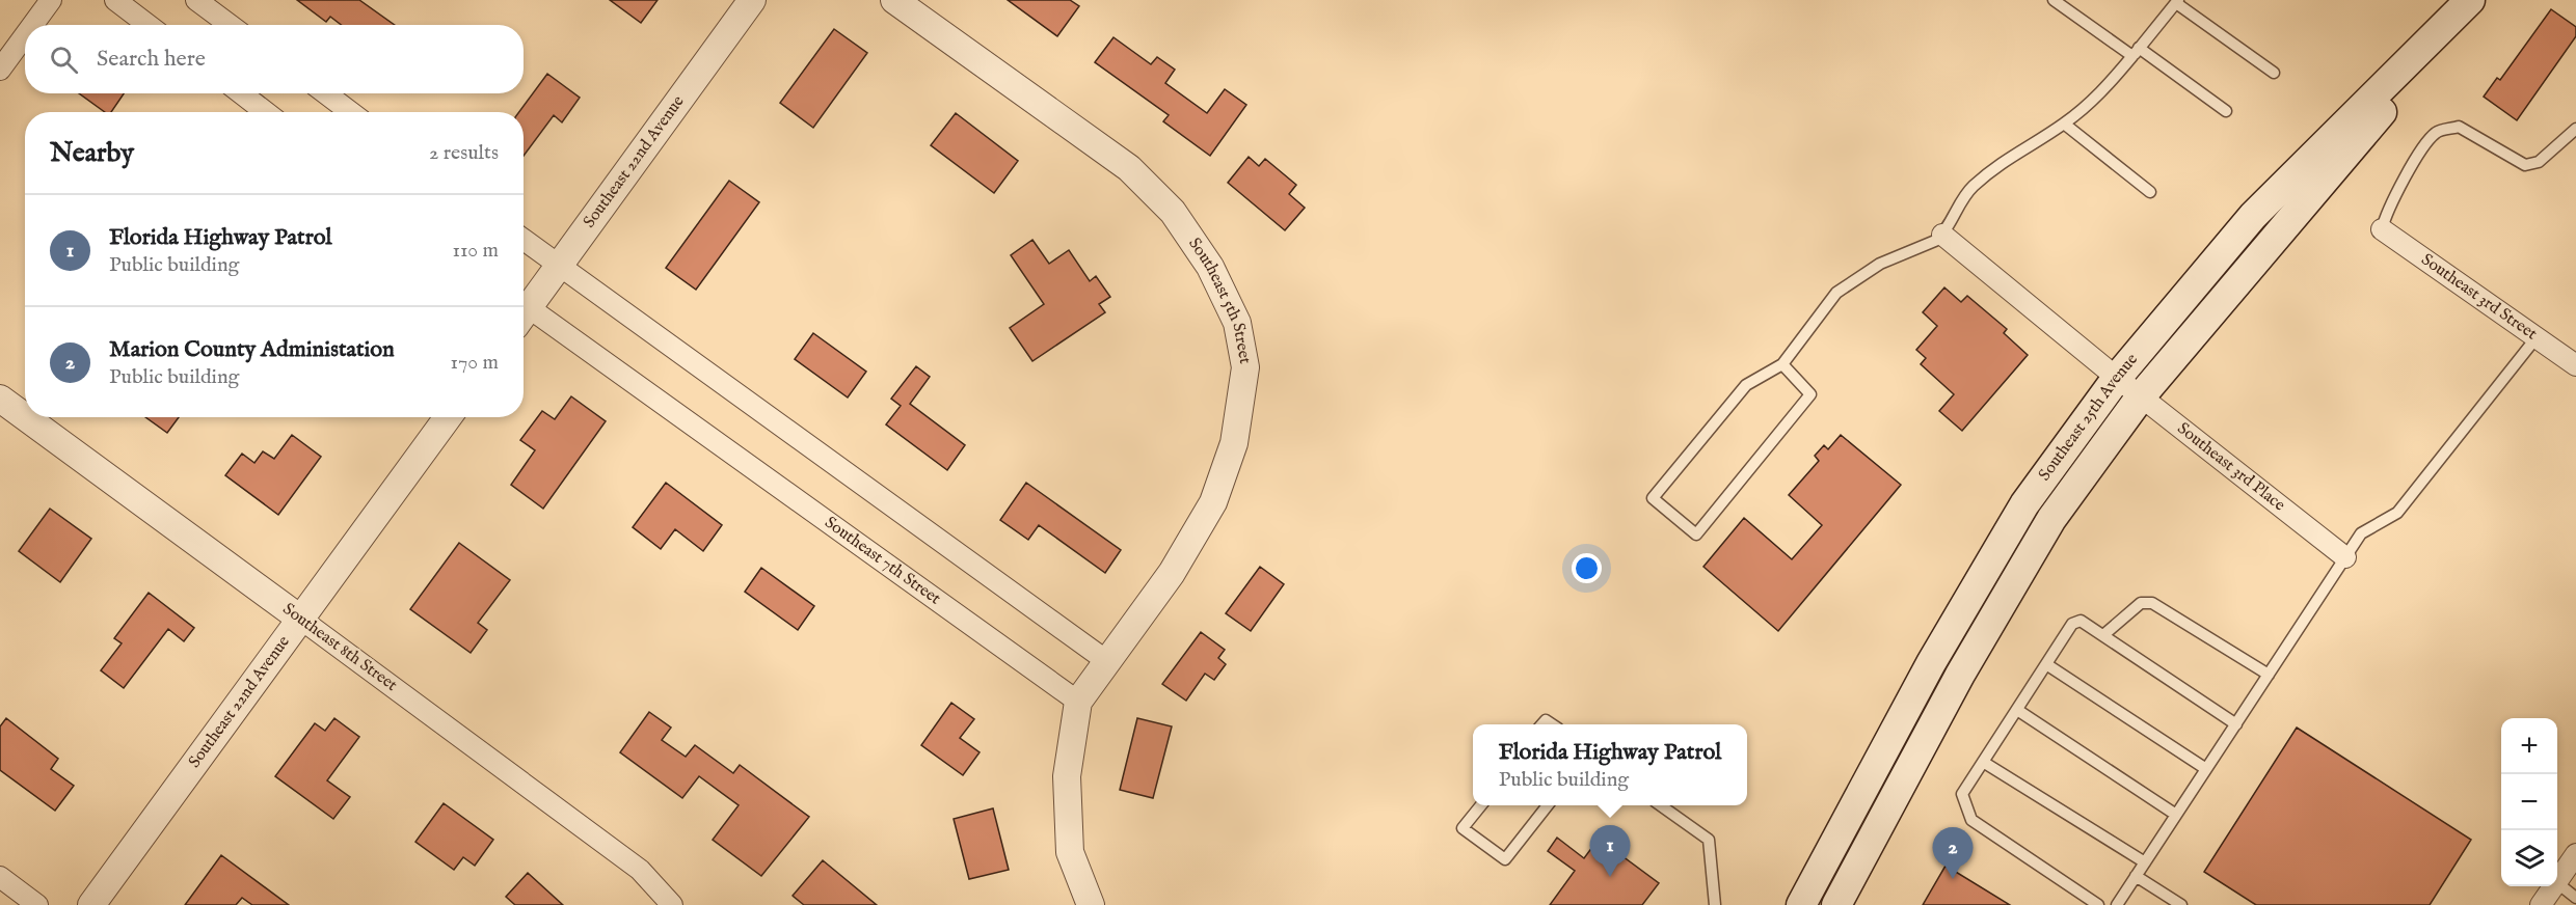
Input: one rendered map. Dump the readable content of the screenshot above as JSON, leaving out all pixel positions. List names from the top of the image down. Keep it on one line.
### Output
{"streets":{"main road":["Southeast 25th Avenue"],"street":["Southeast 22nd Avenue","Southeast 3rd Street","Southeast 5th Street","Southeast 3rd Place","Southeast 7th Street","Southeast 8th Street"]},"crossings":[["Southeast 22nd Avenue","Southeast 8th Street"],["Southeast 5th Street","Southeast 7th Street"],["Southeast 25th Avenue","Southeast 3rd Place"]],"page":{"search":"Search here","heading":["Nearby","2 results"],"list":[{"mark":"1","name":"Florida Highway Patrol","note":"Public building","value":"110 m"},{"mark":"2","name":"Marion County Administation","note":"Public building","value":"170 m"}],"map_buttons":["+","−"],"popup":["Florida Highway Patrol","Public building"],"pins":["1","2"]}}
